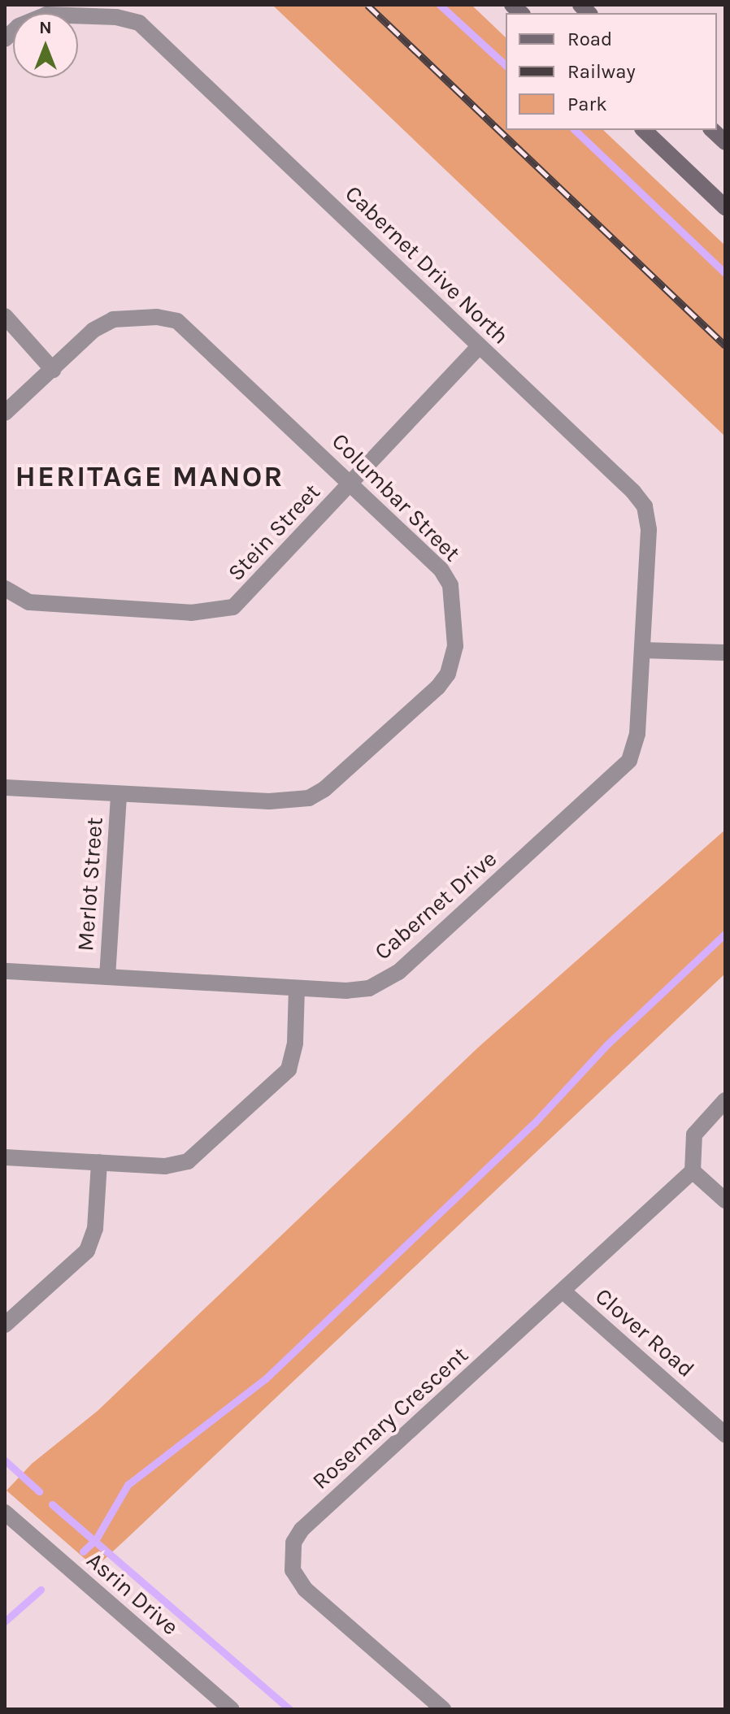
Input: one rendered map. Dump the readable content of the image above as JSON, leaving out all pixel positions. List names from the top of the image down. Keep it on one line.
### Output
{"streets":{"street":["Cabernet Drive North","Columbar Street","Stein Street","Merlot Street","Cabernet Drive","Clover Road","Rosemary Crescent","Asrin Drive"]},"crossings":[["Cabernet Drive North","Stein Street"],["Cabernet Drive North","Cabernet Drive"],["Columbar Street","Stein Street"],["Columbar Street","Merlot Street"],["Merlot Street","Cabernet Drive"],["Clover Road","Rosemary Crescent"]],"districts":["HERITAGE MANOR"],"legend":["Road","Railway","Park"],"north":"top"}
